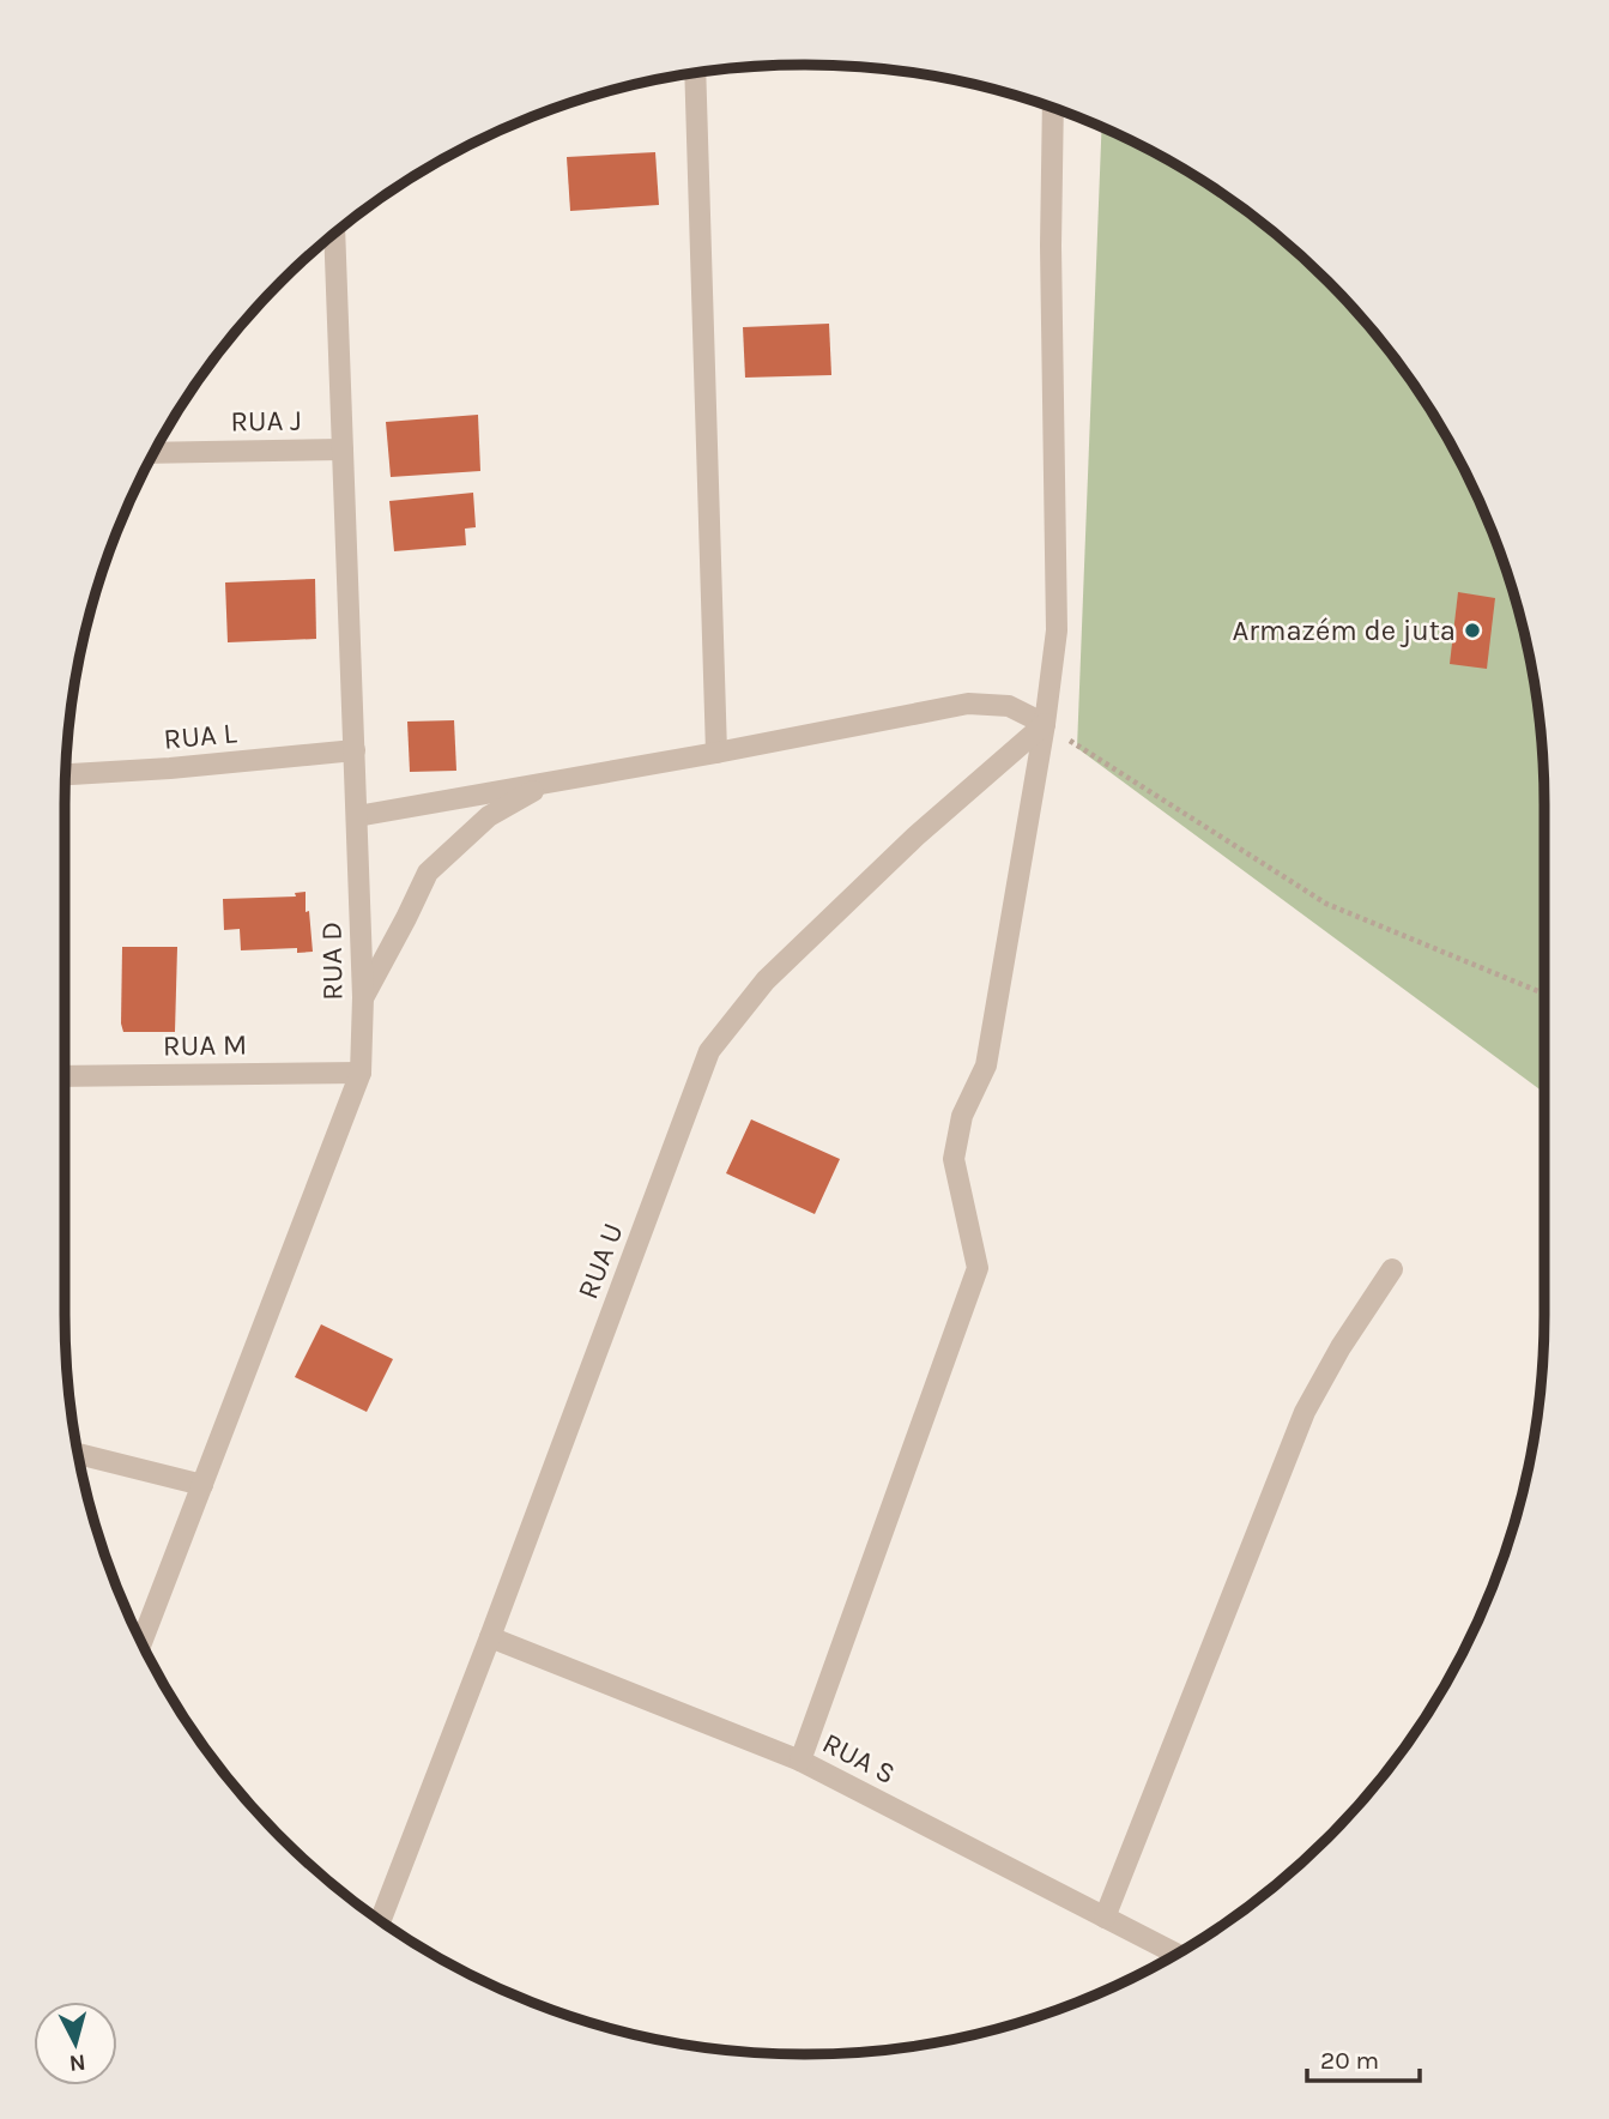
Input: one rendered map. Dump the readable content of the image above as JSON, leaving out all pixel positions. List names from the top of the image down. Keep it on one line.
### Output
{"streets":{"street":["RUA J","RUA L","RUA D","RUA M","RUA U","RUA S"]},"crossings":[["RUA J","RUA D"],["RUA L","RUA D"],["RUA D","RUA M"],["RUA U","RUA S"]],"places":["Armazém de juta"],"scale_bar":"20 m","north":"bottom"}
